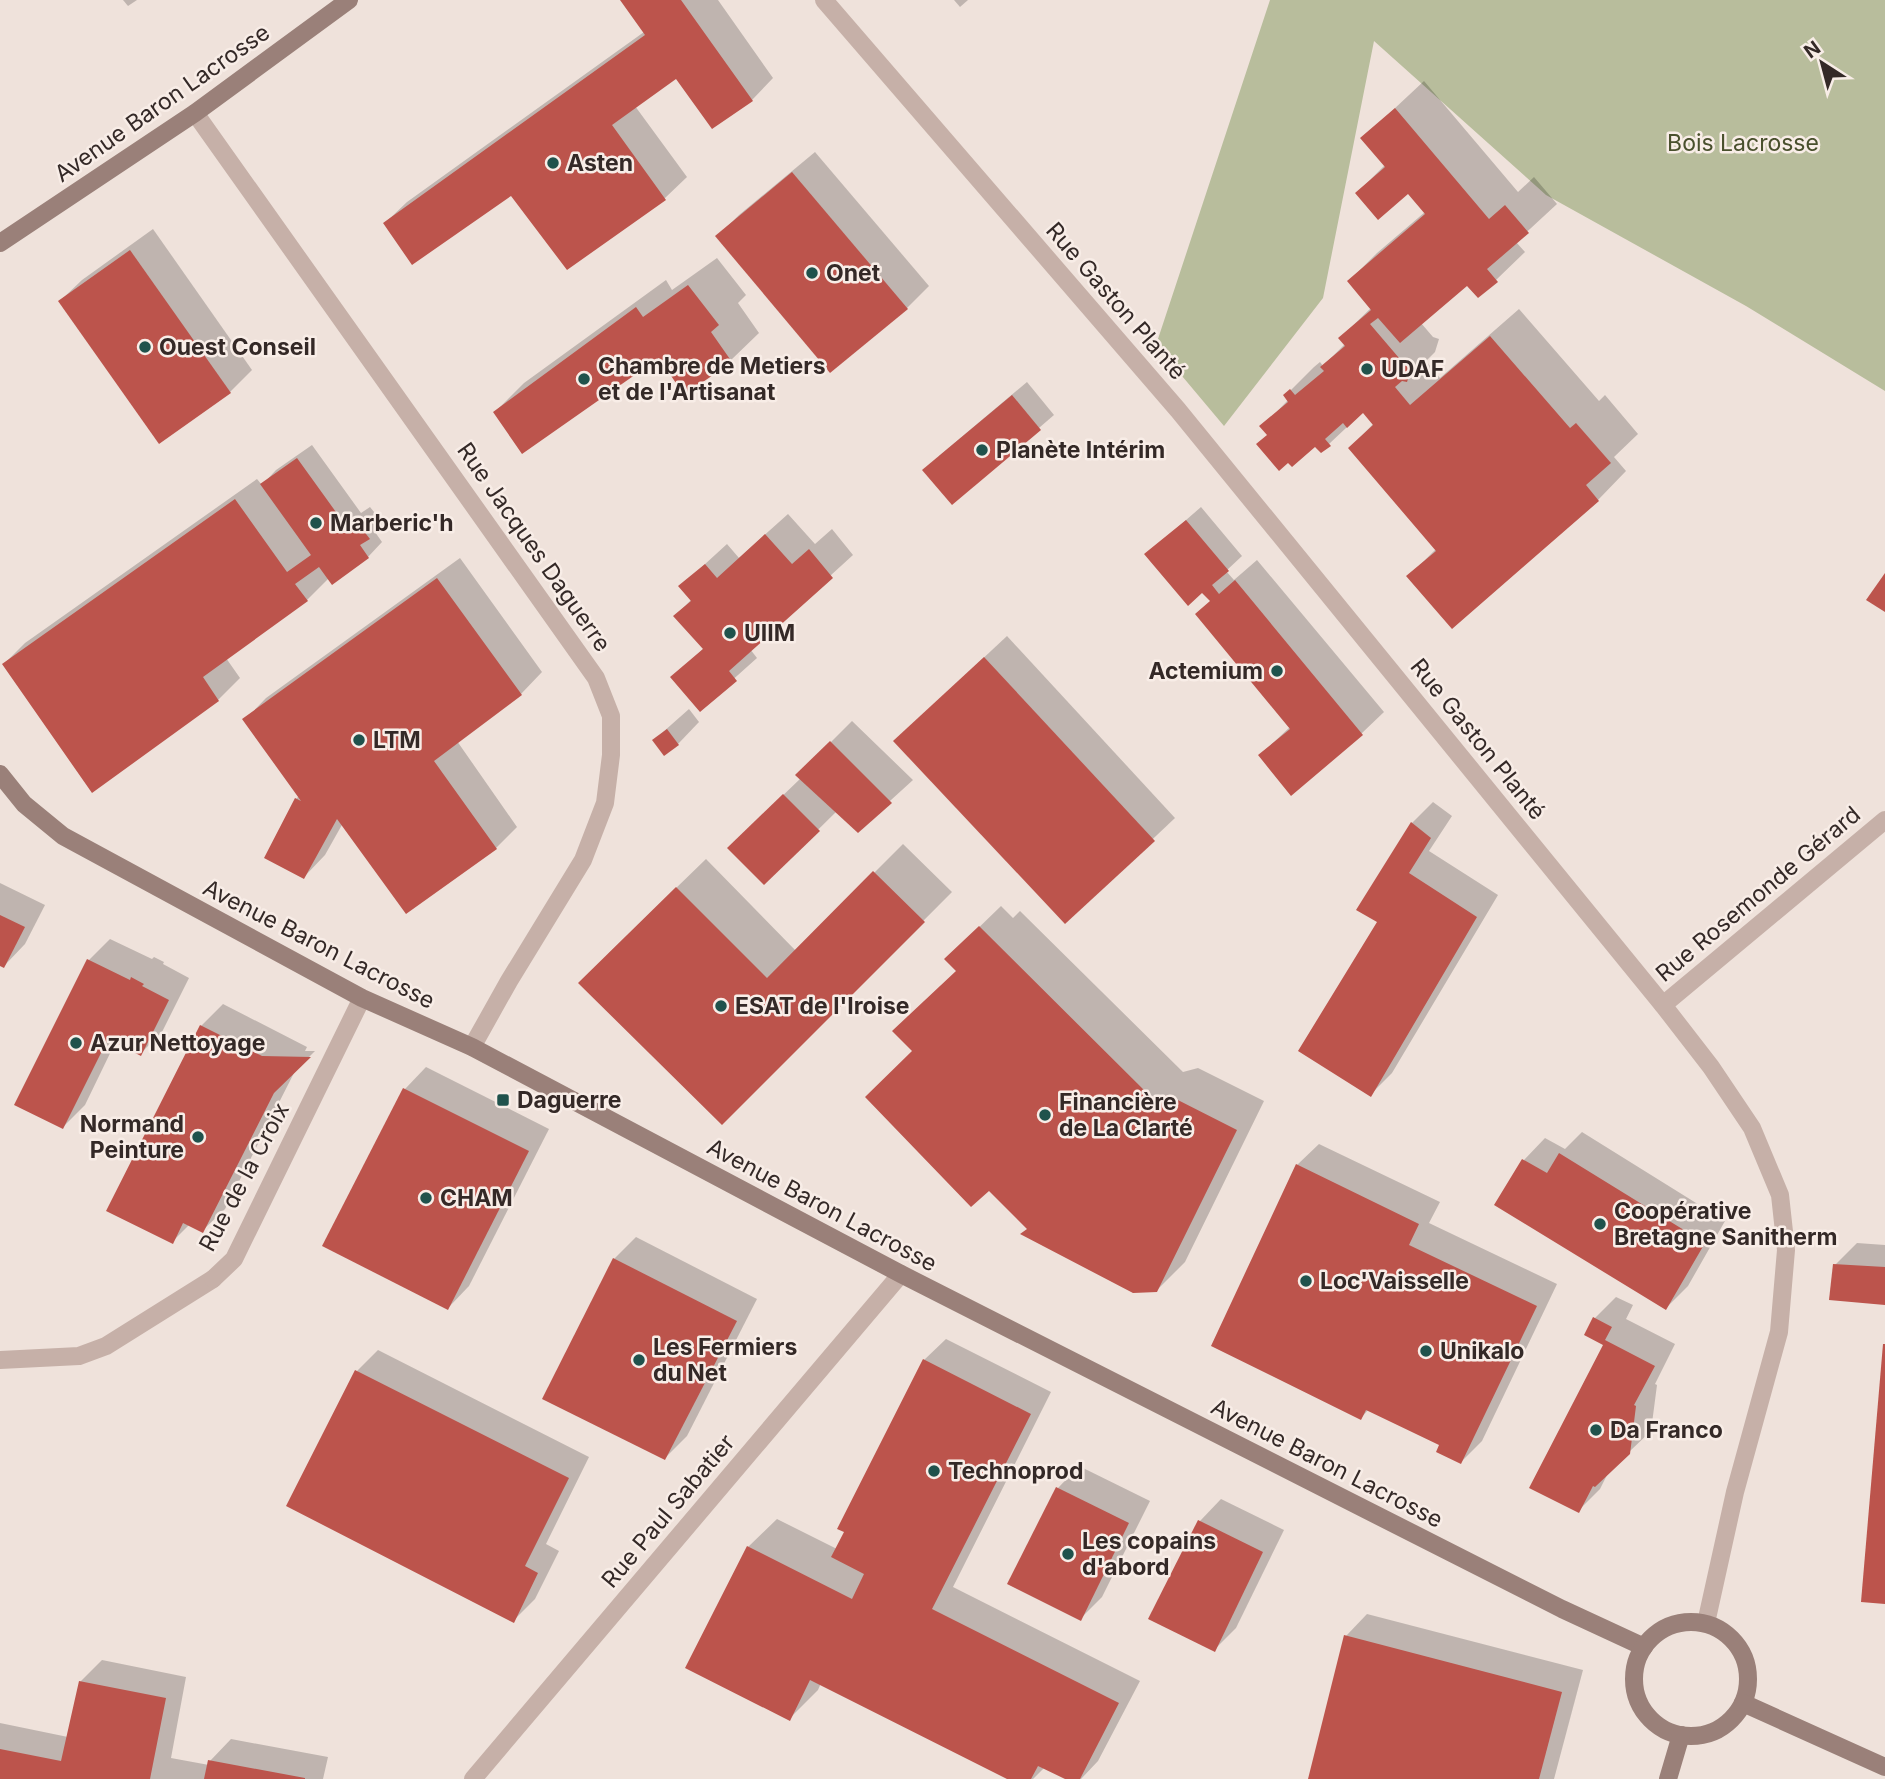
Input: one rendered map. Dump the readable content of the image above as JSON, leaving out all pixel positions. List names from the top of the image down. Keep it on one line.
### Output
{"streets":{"street":["Avenue Baron Lacrosse","Rue Gaston Planté","Rue Jacques Daguerre","Rue Rosemonde Gérard","Rue de la Croix","Rue Paul Sabatier"]},"crossings":[["Avenue Baron Lacrosse","Rue Gaston Planté"],["Avenue Baron Lacrosse","Rue Jacques Daguerre"],["Avenue Baron Lacrosse","Rue de la Croix"],["Avenue Baron Lacrosse","Rue Paul Sabatier"],["Rue Gaston Planté","Rue Rosemonde Gérard"]],"parks":["Bois Lacrosse"],"places":{"other":["Asten","Onet","Ouest Conseil","UDAF","Chambre de Metiers et de l'Artisanat","Planète Intérim","Marberic'h","UIIM","Actemium","LTM","ESAT de l'Iroise","Azur Nettoyage","Financière de La Clarté","Normand Peinture","CHAM","Coopérative Bretagne Sanitherm","Loc'Vaisselle","Unikalo","Les Fermiers du Net","Da Franco","Technoprod","Les copains d'abord"],"transit":["Daguerre"]},"north":"top left"}
